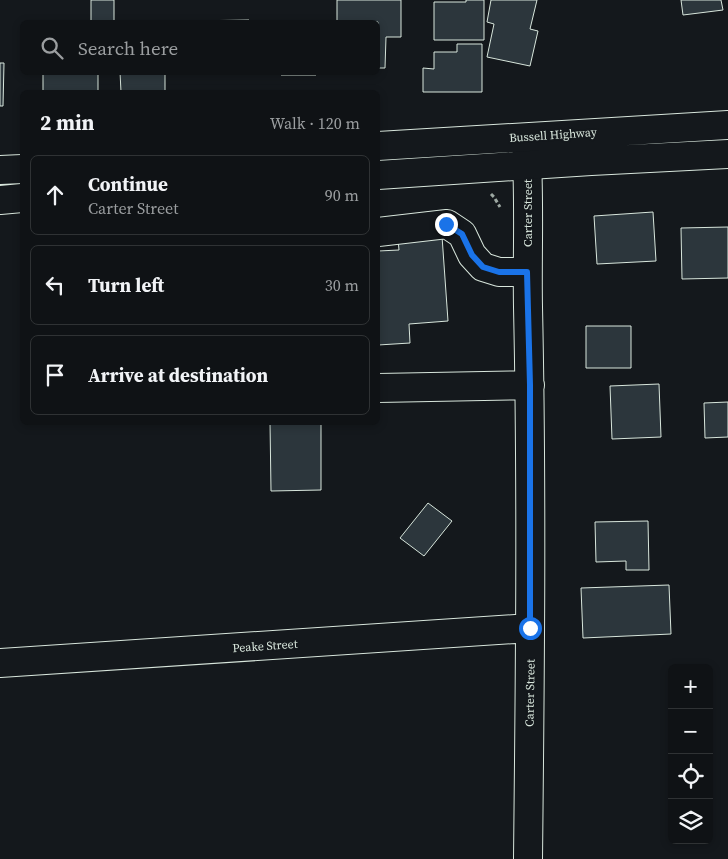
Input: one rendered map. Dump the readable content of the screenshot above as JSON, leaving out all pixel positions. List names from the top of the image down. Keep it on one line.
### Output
{"streets":{"street":["Bussell Highway","Carter Street","Peake Street"]},"crossings":[["Bussell Highway","Carter Street"],["Carter Street","Peake Street"]],"page":{"search":"Search here","heading":["2 min","Walk · 120 m"],"list":[["Continue","Carter Street","90 m"],["Turn left","30 m"],"Arrive at destination"],"map_buttons":["+","−"]}}
